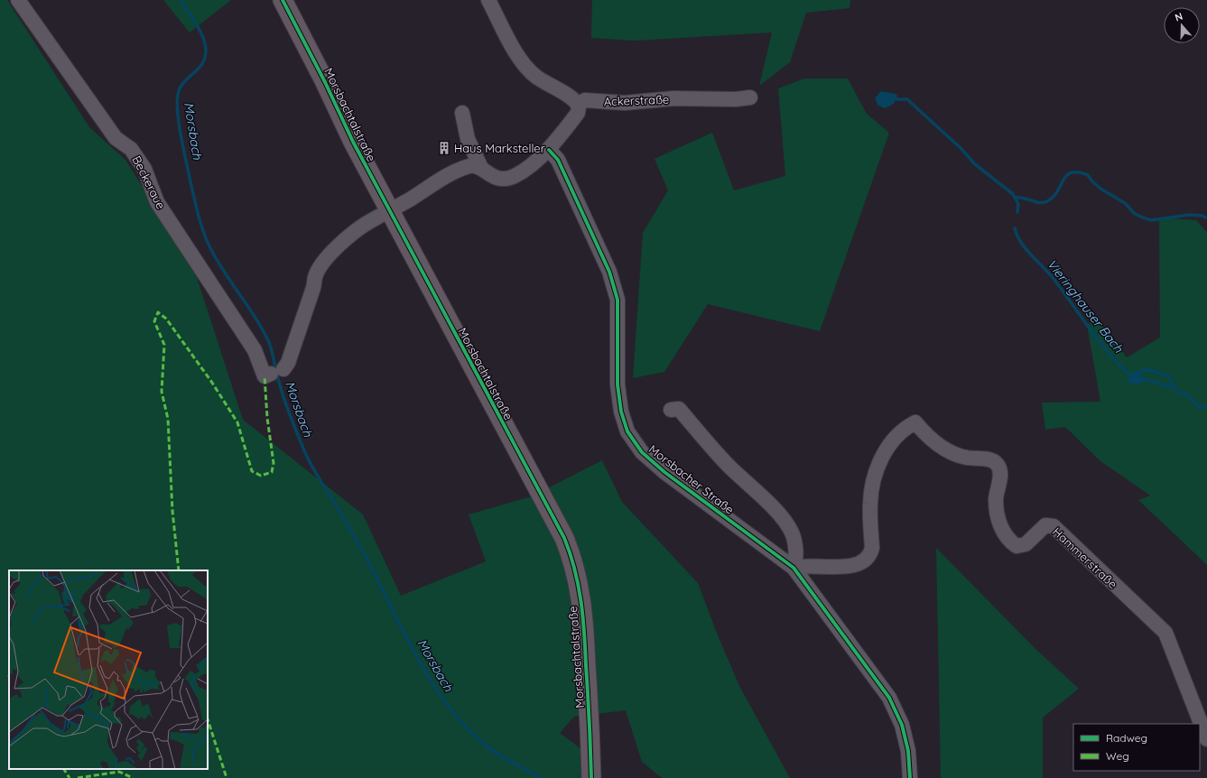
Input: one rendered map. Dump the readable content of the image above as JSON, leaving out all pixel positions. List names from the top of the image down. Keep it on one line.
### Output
{"streets":{"main road":["Morsbachtalstraße"],"street":["Ackerstraße","Beckeraue","Morsbacher Straße","Hammerstraße"]},"crossings":[["Morsbachtalstraße","Beckeraue"],["Morsbacher Straße","Hammerstraße"]],"water":["Morsbach","Vieringhauser Bach"],"places":{"building":["Haus Marksteller"]},"legend":["Radweg","Weg"],"north":"top"}
